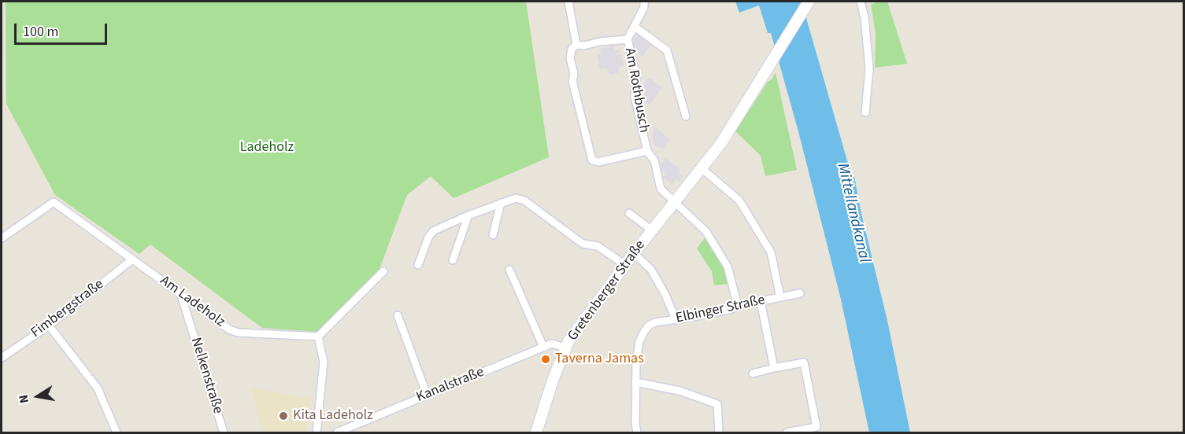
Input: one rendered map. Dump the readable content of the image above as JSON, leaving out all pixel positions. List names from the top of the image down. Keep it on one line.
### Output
{"streets":{"main road":["Gretenberger Straße"],"street":["Am Rothbusch","Am Ladeholz","Fimbergstraße","Elbinger Straße","Nelkenstraße","Kanalstraße"]},"crossings":[["Am Rothbusch","Gretenberger Straße"],["Am Rothbusch","Elbinger Straße"],["Gretenberger Straße","Kanalstraße"],["Am Ladeholz","Fimbergstraße"],["Am Ladeholz","Nelkenstraße"]],"water":["Mittellandkanal"],"parks":["Ladeholz"],"places":["Taverna Jamas","Kita Ladeholz"],"scale_bar":"100 m","north":"left"}
